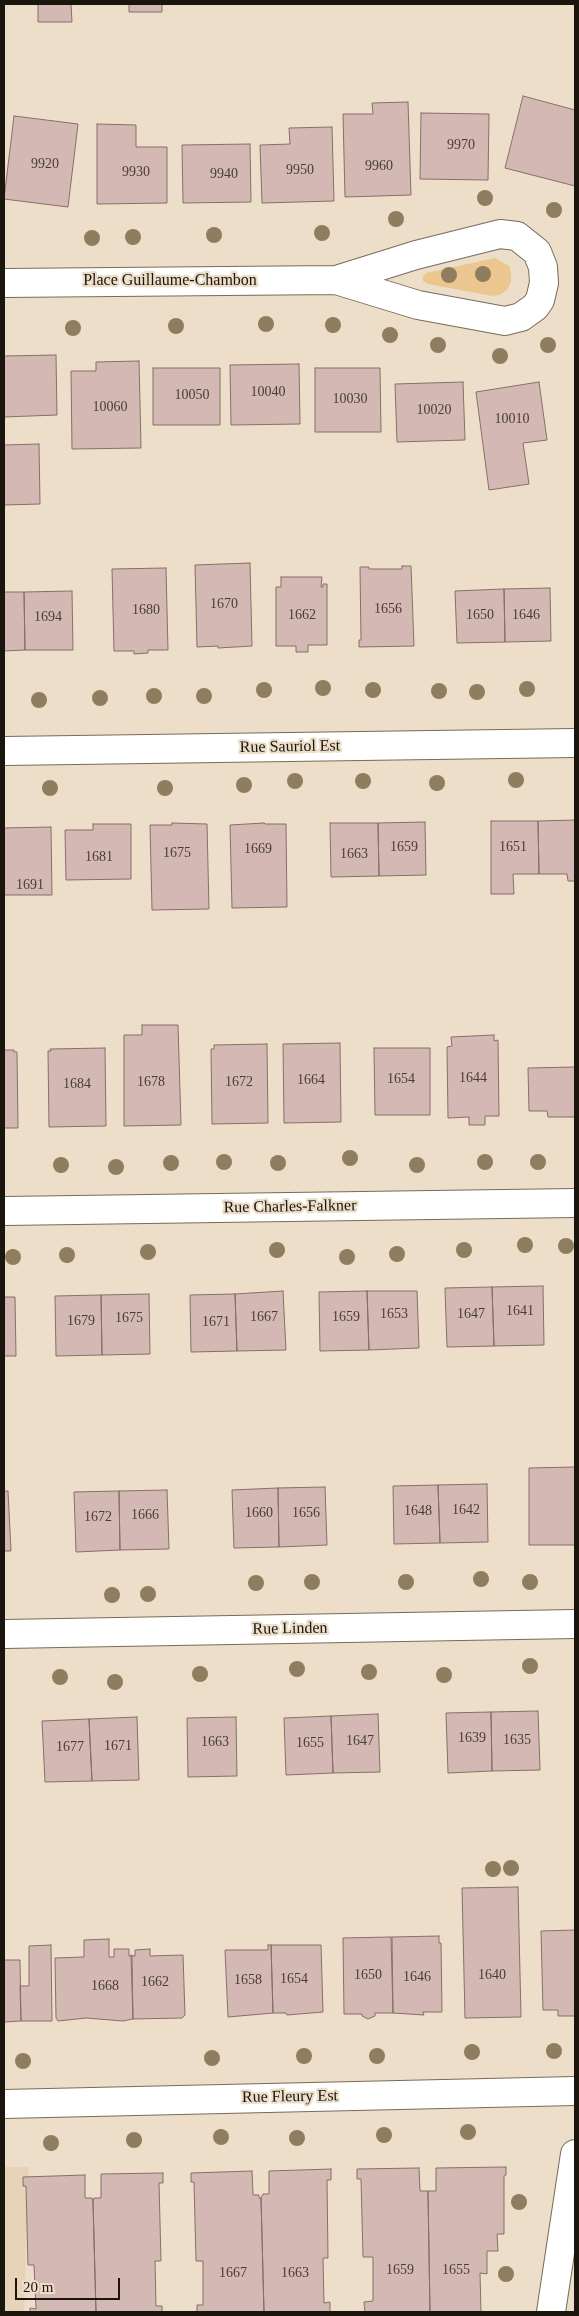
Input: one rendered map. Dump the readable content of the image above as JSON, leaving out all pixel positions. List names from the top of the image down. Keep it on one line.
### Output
{"streets":{"street":["Place Guillaume-Chambon","Rue Sauriol Est","Rue Charles-Falkner","Rue Linden","Rue Fleury Est"]},"house_numbers":["9970","9920","9960","9950","9930","9940","10040","10050","10030","10060","10020","10010","1670","1656","1680","1662","1650","1646","1694","1659","1651","1669","1675","1663","1681","1691","1644","1654","1664","1678","1672","1684","1641","1653","1647","1667","1659","1675","1679","1671","1642","1648","1660","1656","1666","1672","1639","1635","1647","1663","1655","1671","1677","1650","1640","1646","1654","1658","1662","1668","1659","1655","1667","1663"],"scale_bar":"20 m"}
